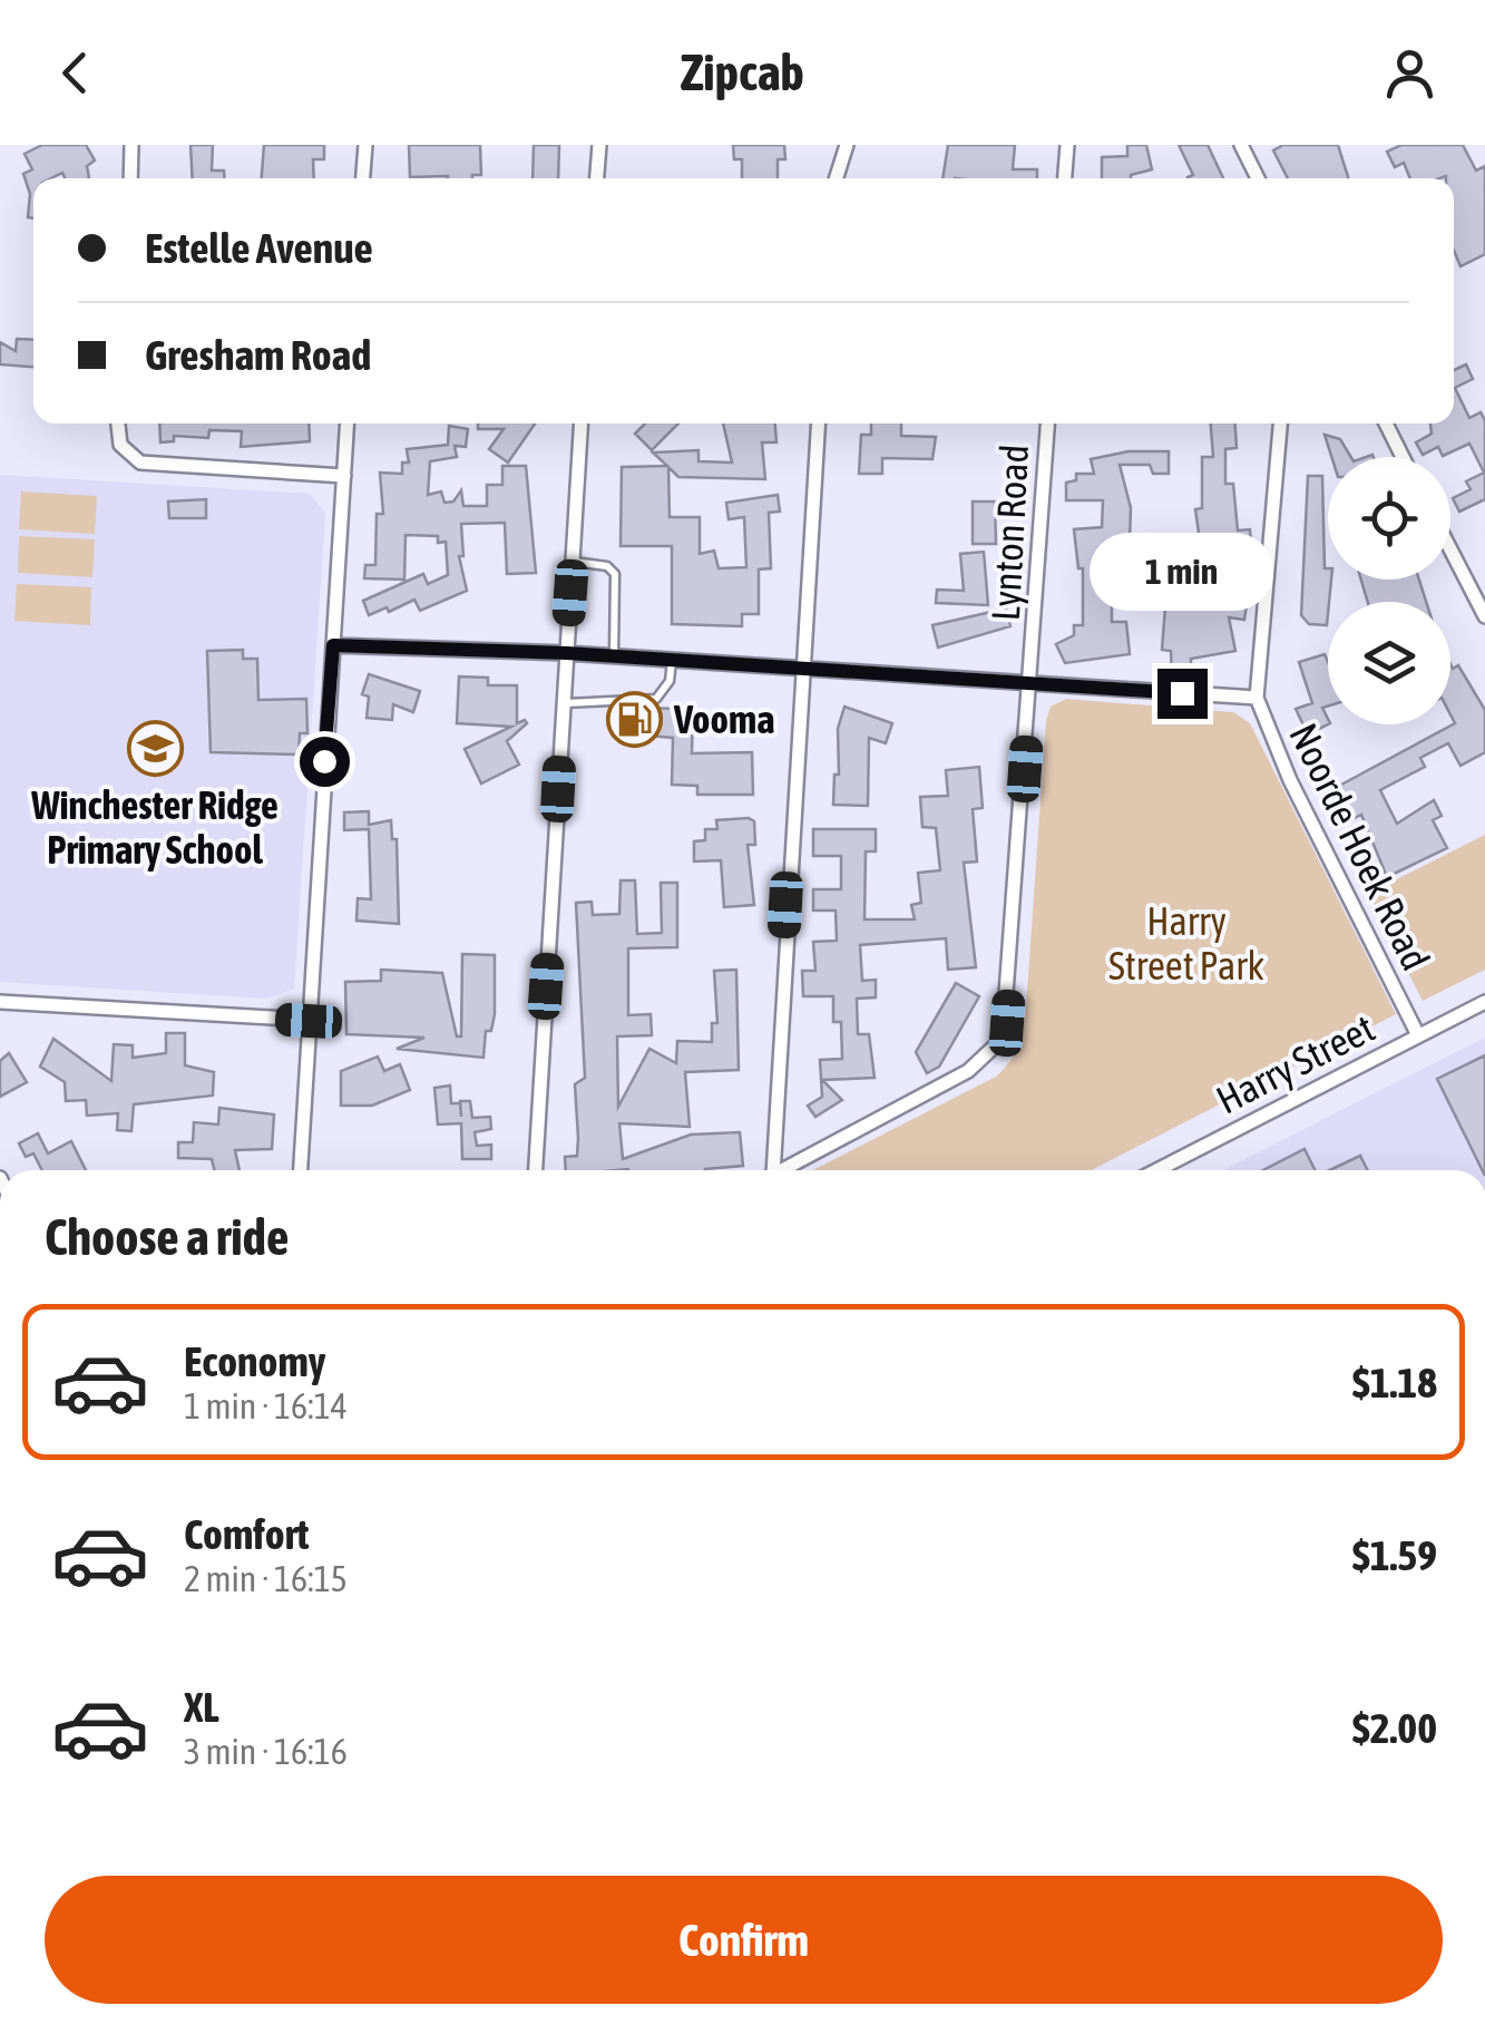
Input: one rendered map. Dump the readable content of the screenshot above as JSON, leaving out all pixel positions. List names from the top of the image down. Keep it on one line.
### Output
{"streets":{"street":["Lynton Road","Noorde Hoek Road","Harry Street"]},"crossings":[["Noorde Hoek Road","Harry Street"]],"parks":["Harry Street Park"],"places":{"fuel station":["Vooma"],"school or university":["Winchester Ridge Primary School"]},"page":{"header":"Zipcab","banner":["Estelle Avenue","Gresham Road"],"bubble":"1 min","heading":"Choose a ride","list":[{"name":"Economy","note":"1 min · 16:14","value":"$1.18"},{"name":"Comfort","note":"2 min · 16:15","value":"$1.59"},{"name":"XL","note":"3 min · 16:16","value":"$2.00"}],"buttons":"Confirm"}}
